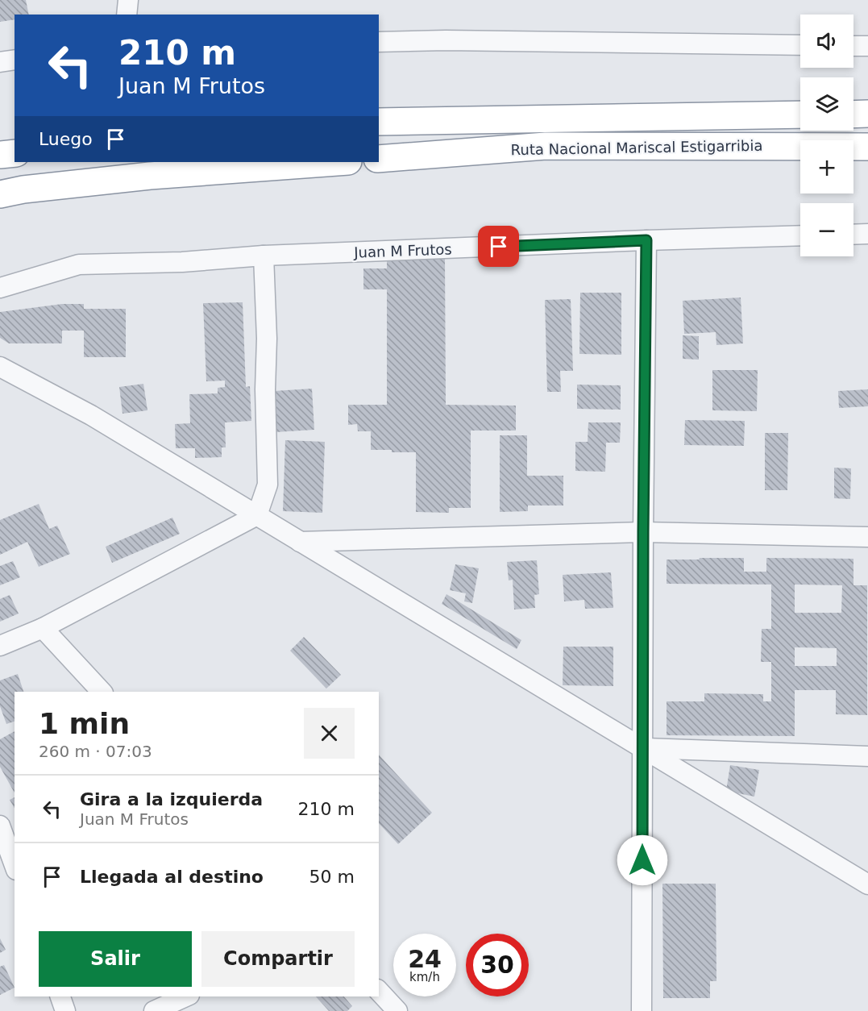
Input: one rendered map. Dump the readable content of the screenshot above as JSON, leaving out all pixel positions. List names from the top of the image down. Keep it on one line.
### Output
{"streets":{"highway":["Ruta Nacional Mariscal Estigarribia"],"street":["Juan M Frutos"]},"page":{"map_buttons":["+","−"],"turn":["210 m","Juan M Frutos"],"then":"Luego","heading":["1 min","260 m · 07:03"],"list":[{"name":"Gira a la izquierda","note":"Juan M Frutos","value":"210 m"},{"name":"Llegada al destino","value":"50 m"}],"buttons":["Salir","Compartir"],"speed":"24 km/h","limit":"30"}}
